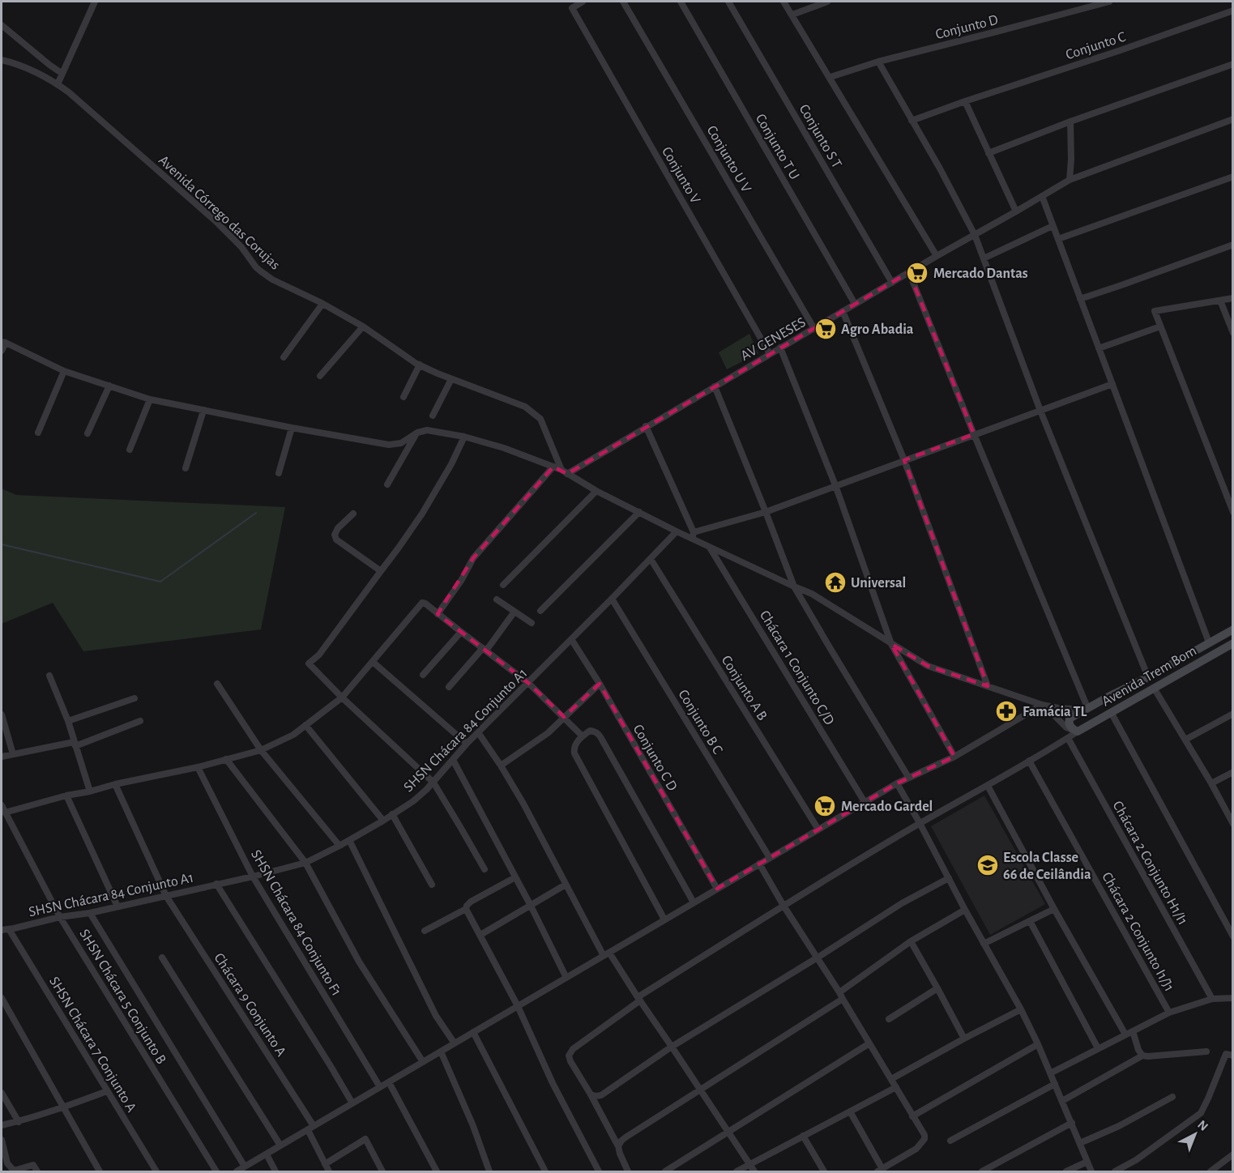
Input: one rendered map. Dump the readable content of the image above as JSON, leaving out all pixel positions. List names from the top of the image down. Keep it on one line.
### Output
{"streets":{"street":["Conjunto D","Conjunto C","Conjunto S T","Conjunto T U","Conjunto U V","Conjunto V","Avenida Córrego das Corujas","AV GENESES","Chácara 1 Conjunto C/D","Avenida Trem Bom","Conjunto A B","Conjunto B C","SHSN Chácara 84 Conjunto A1","Conjunto C D","Chácara 2 Conjunto H1/I1","SHSN Chácara 84 Conjunto F1","Chácara 2 Conjunto I1/J1","SHSN Chácara 5 Conjunto B","Chácara 9 Conjunto A","SHSN Chácara 7 Conjunto A"]},"crossings":[["Conjunto S T","AV GENESES"],["Conjunto T U","AV GENESES"],["Conjunto U V","AV GENESES"],["Conjunto V","AV GENESES"],["Avenida Córrego das Corujas","AV GENESES"],["Conjunto A B","SHSN Chácara 84 Conjunto A1"],["Conjunto B C","SHSN Chácara 84 Conjunto A1"],["SHSN Chácara 84 Conjunto A1","Conjunto C D"],["SHSN Chácara 84 Conjunto A1","SHSN Chácara 84 Conjunto F1"],["SHSN Chácara 84 Conjunto A1","SHSN Chácara 5 Conjunto B"],["SHSN Chácara 84 Conjunto A1","Chácara 9 Conjunto A"],["SHSN Chácara 84 Conjunto A1","SHSN Chácara 7 Conjunto A"]],"places":{"supermarket":["Mercado Dantas","Agro Abadia","Mercado Gardel"],"temple":["Universal"],"pharmacy":["Famácia TL"],"school or university":["Escola Classe 66 de Ceilândia"]},"north":"top right"}
